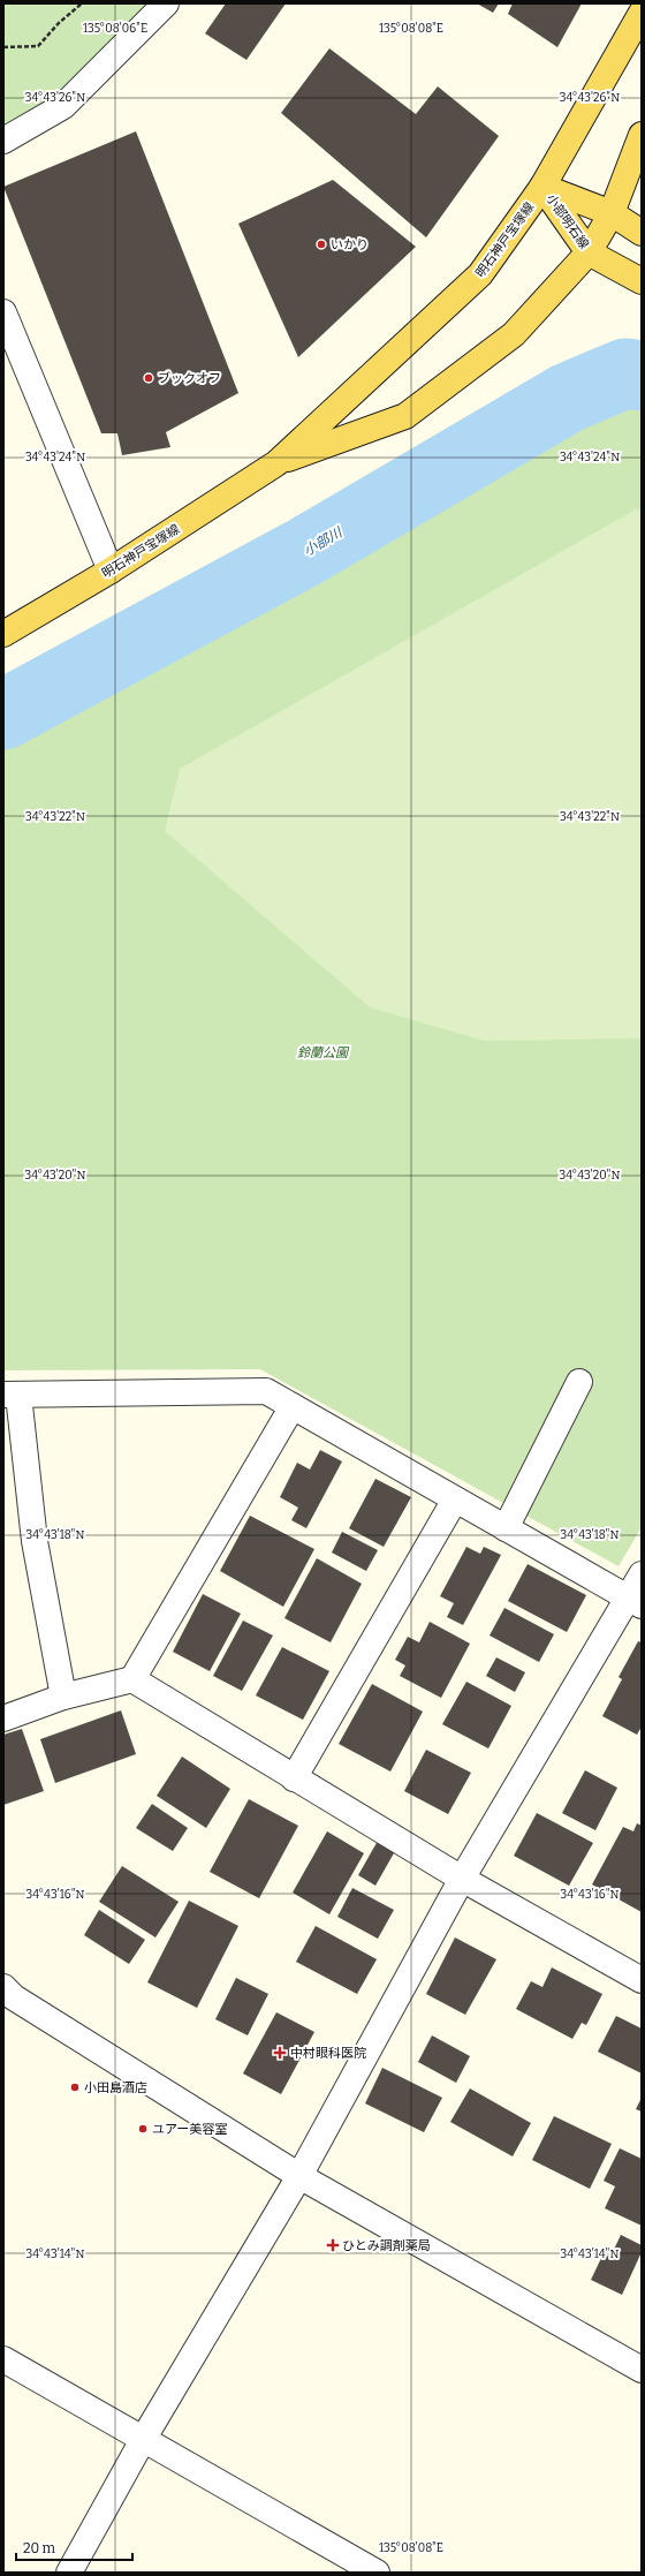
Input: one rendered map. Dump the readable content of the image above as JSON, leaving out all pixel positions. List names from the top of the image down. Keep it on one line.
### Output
{"streets":{"main road":["小部明石線","明石神戸宝塚線"]},"crossings":[["小部明石線","明石神戸宝塚線"]],"water":["小部川"],"parks":["鈴蘭公園"],"places":{"other":["いかり","ブックオフ","小田島酒店","ユアー美容室"],"health":["中村眼科医院","ひとみ調剤薬局"]},"scale_bar":"20 m","coordinates":["135°08'06\"E","135°08'08\"E","34°43'26\"N","34°43'24\"N","34°43'22\"N","34°43'20\"N","34°43'18\"N","34°43'16\"N","34°43'14\"N"]}
